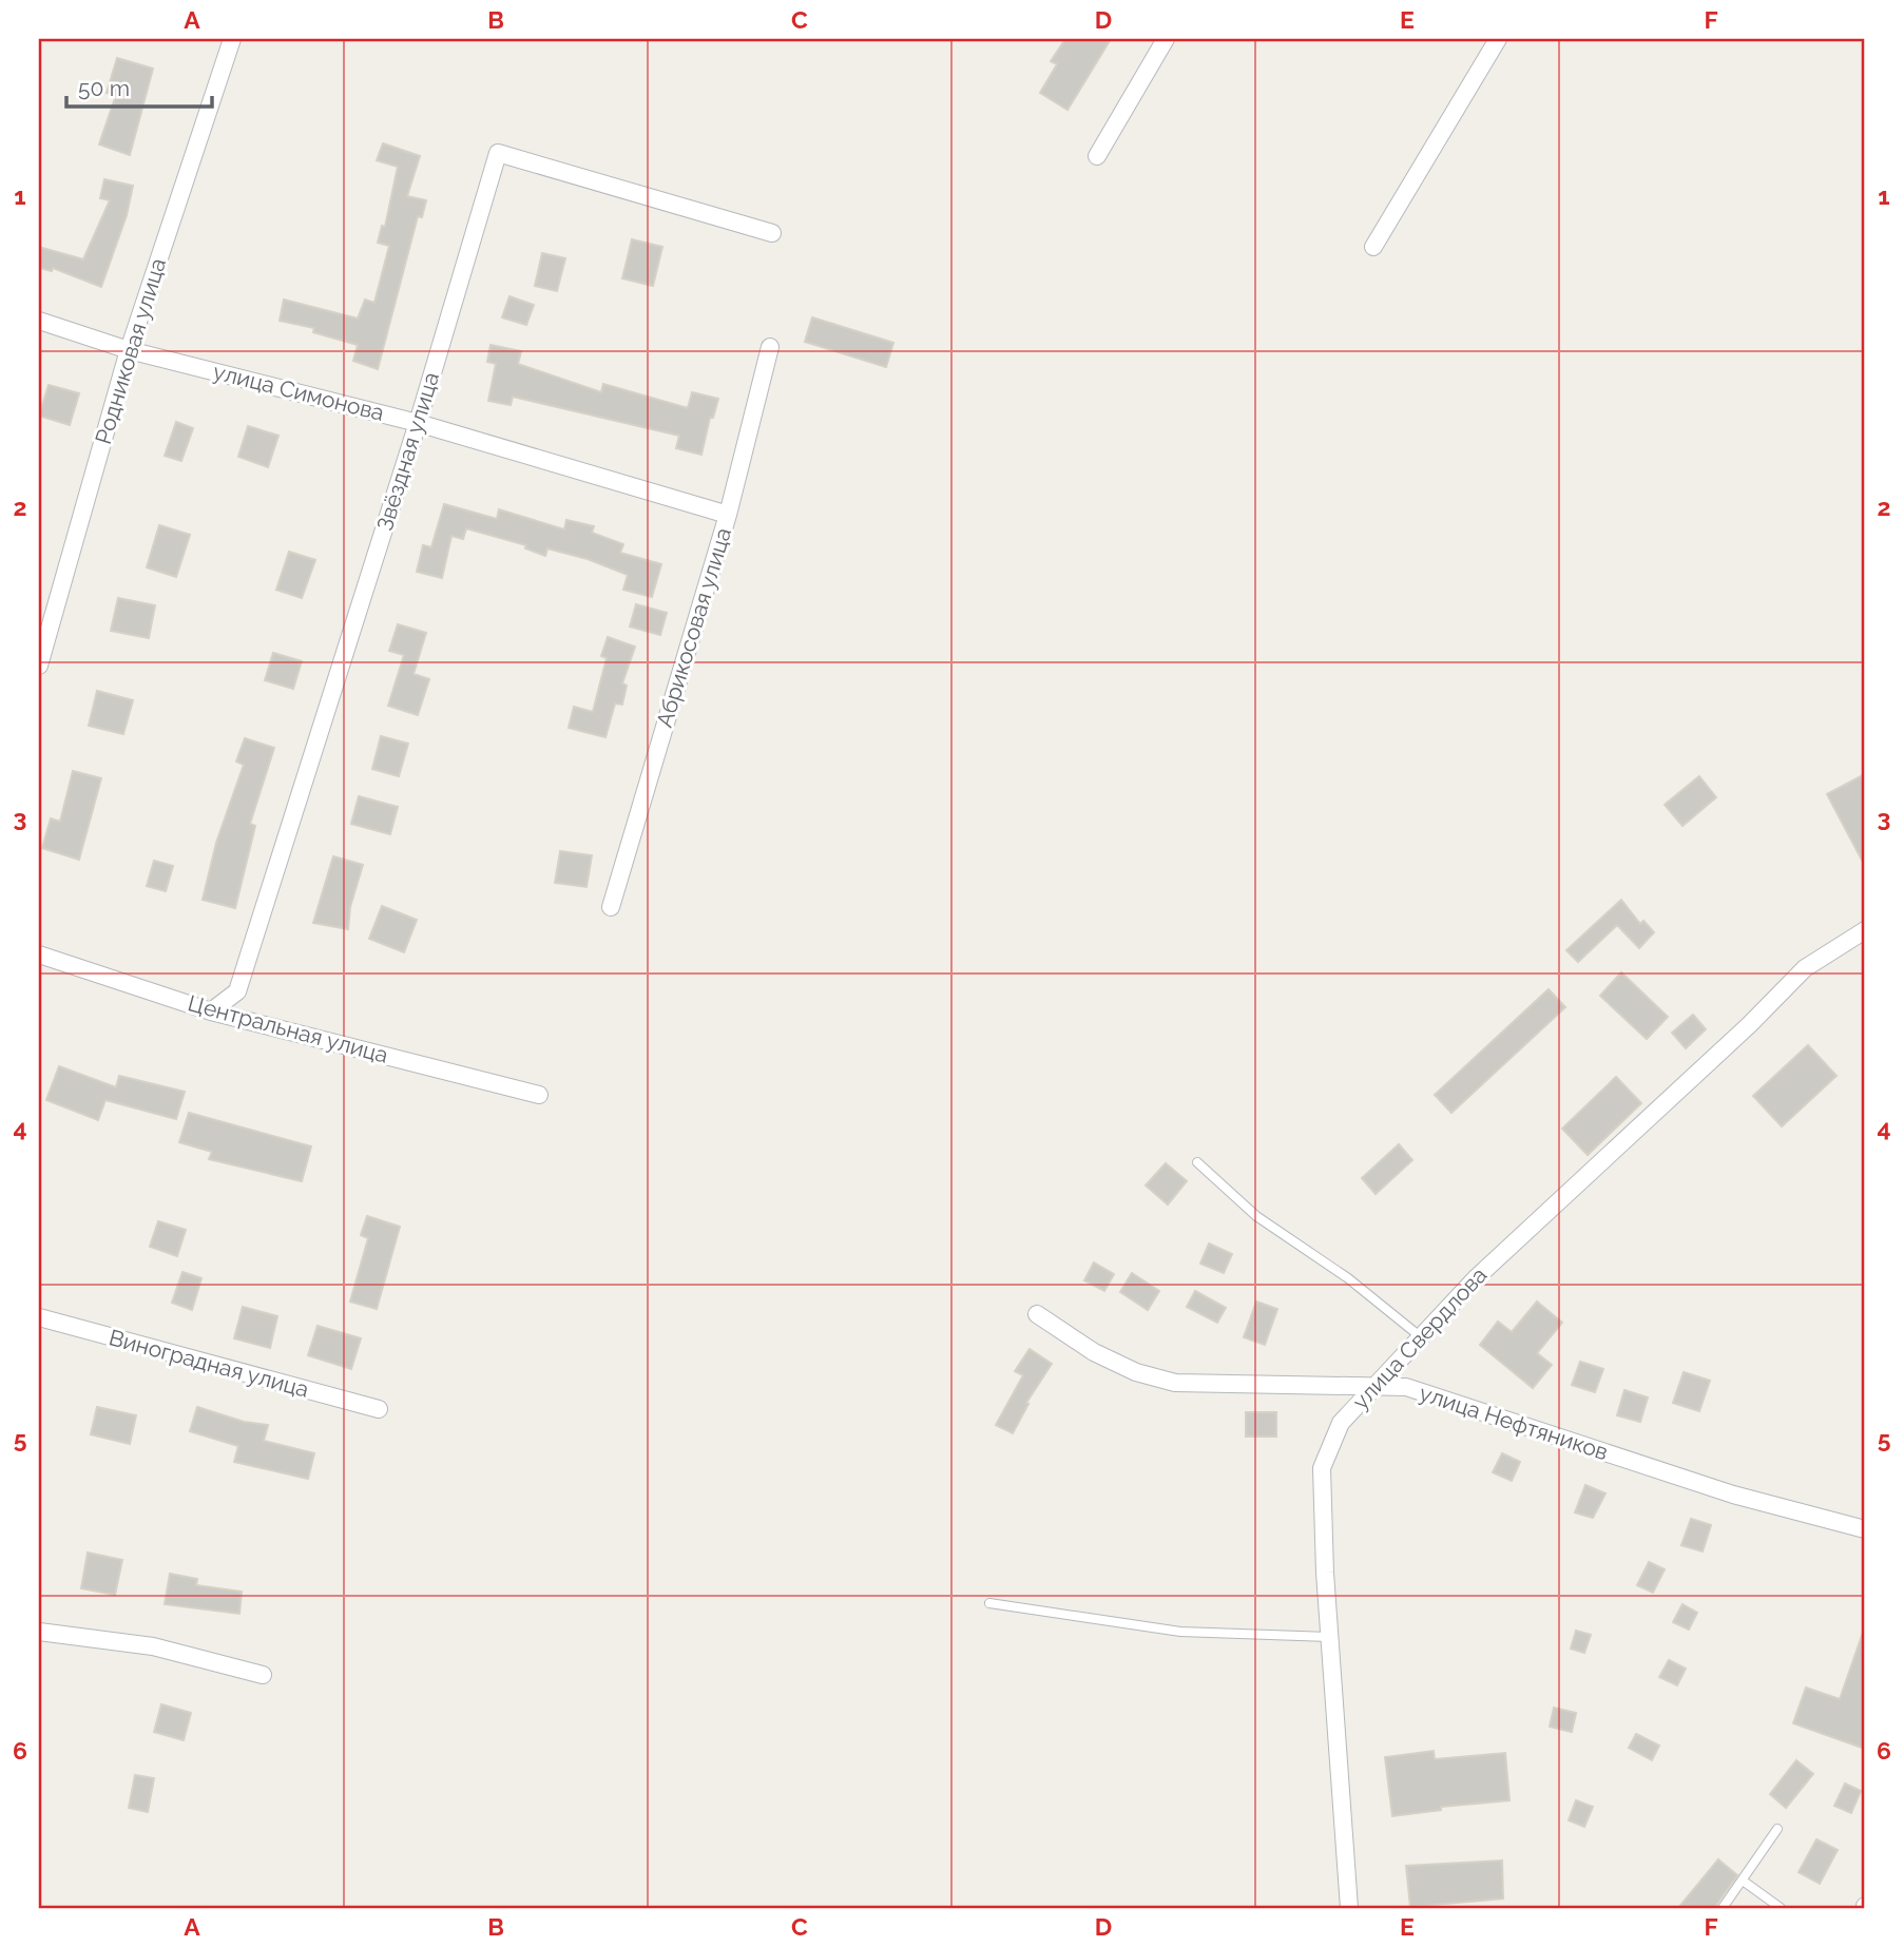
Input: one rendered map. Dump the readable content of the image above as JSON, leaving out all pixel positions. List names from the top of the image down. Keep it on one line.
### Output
{"streets":{"street":["Родниковая улица","улица Симонова","Звёздная улица","Абрикосовая улица","Центральная улица","улица Свердлова","Виноградная улица","улица Нефтяников"]},"crossings":[["Родниковая улица","улица Симонова"],["улица Симонова","Звёздная улица"],["улица Симонова","Абрикосовая улица"],["Звёздная улица","Центральная улица"],["улица Свердлова","улица Нефтяников"]],"scale_bar":"50 m","grid":{"columns":["A","B","C","D","E","F"],"rows":["1","2","3","4","5","6"]}}
